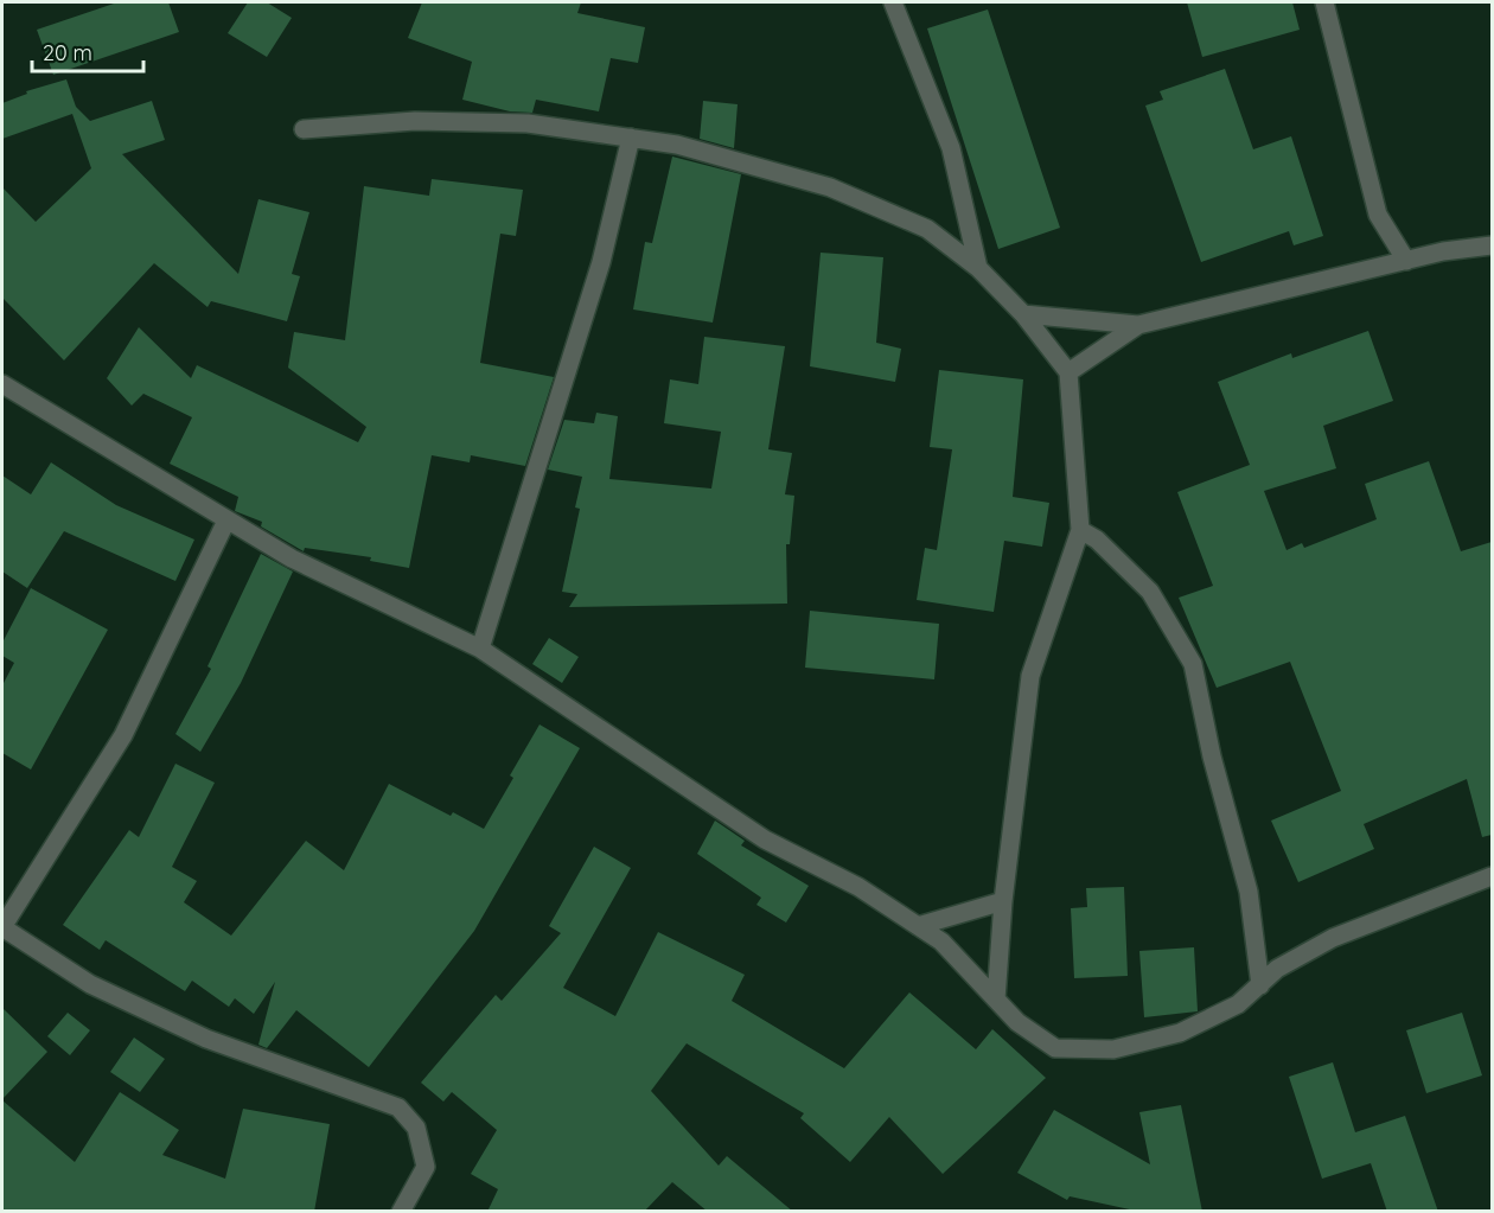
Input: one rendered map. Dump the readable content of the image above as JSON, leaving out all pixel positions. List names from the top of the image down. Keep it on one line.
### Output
{"scale_bar":"20 m"}
